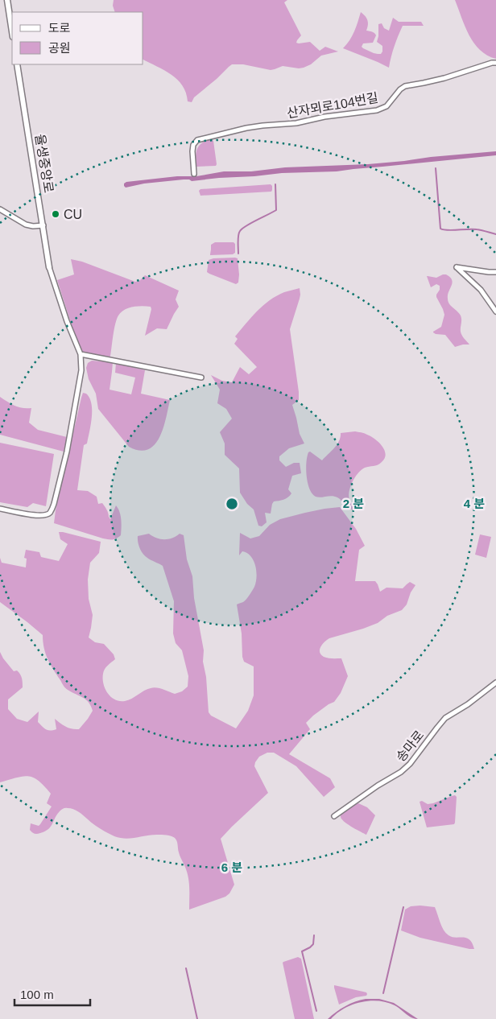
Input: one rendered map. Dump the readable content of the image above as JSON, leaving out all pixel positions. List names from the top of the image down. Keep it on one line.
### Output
{"streets":{"street":["산자뫼로104번길","율생중앙로","송마로"]},"places":["CU"],"legend":["도로","공원"],"scale_bar":"100 m","rings":["2 분","4 분","6 분"]}
